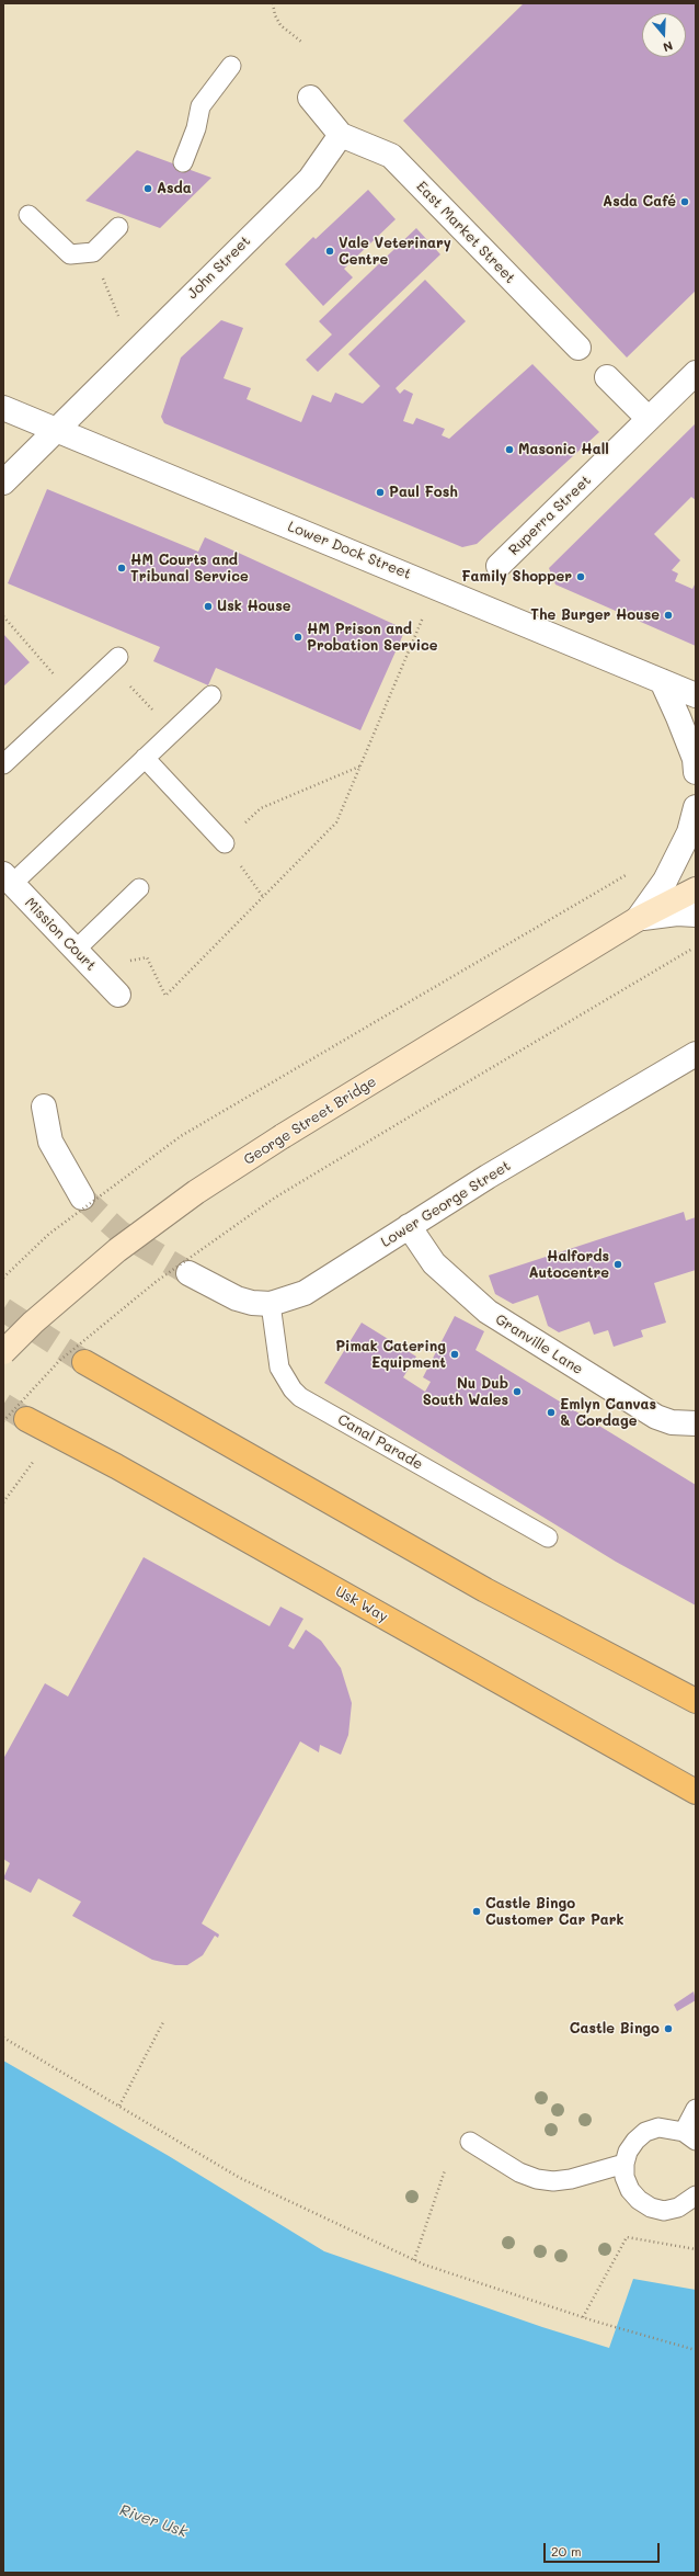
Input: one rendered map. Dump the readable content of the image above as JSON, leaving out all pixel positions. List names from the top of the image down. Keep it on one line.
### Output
{"streets":{"main road":["George Street Bridge","Usk Way"],"street":["East Market Street","John Street","Ruperra Street","Lower Dock Street","Mission Court","Lower George Street","Granville Lane"],"lane":["Canal Parade"]},"crossings":[["East Market Street","John Street"],["John Street","Lower Dock Street"],["Lower George Street","Granville Lane"],["Lower George Street","Canal Parade"]],"water":["River Usk"],"places":["Asda","Asda Café","Vale Veterinary Centre","Masonic Hall","Paul Fosh","HM Courts and Tribunal Service","Family Shopper","Usk House","The Burger House","HM Prison and Probation Service","Halfords Autocentre","Pimak Catering Equipment","Nu Dub South Wales","Emlyn Canvas & Cordage","Castle Bingo Customer Car Park","Castle Bingo"],"scale_bar":"20 m","north":"bottom"}
